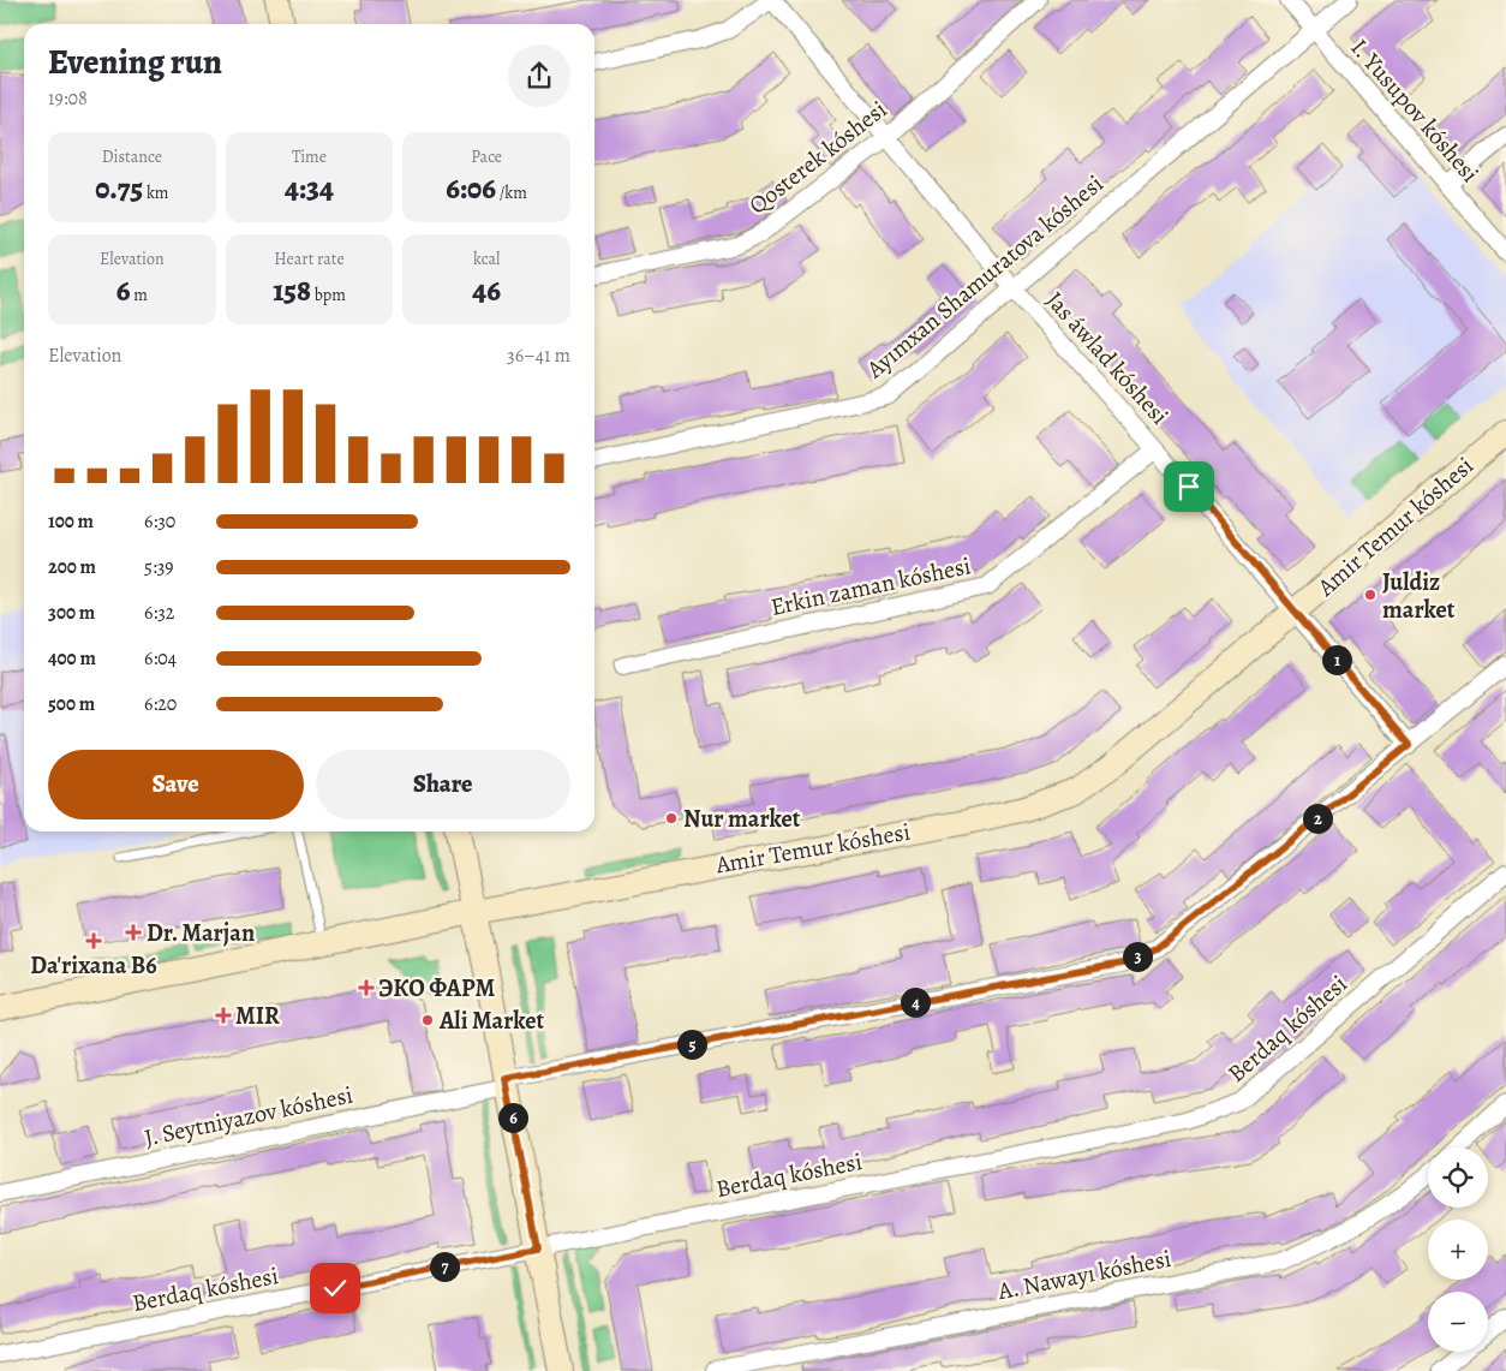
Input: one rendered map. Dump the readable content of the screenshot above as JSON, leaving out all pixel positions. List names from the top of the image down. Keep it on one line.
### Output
{"streets":{"street":["I. Yusupov kóshesi","Qosterek kóshesi","Ayımxan Shamuratova kóshesi","Jas áwlad kóshesi","Amir Temur kóshesi","Erkin zaman kóshesi","Berdaq kóshesi","J. Seytniyazov kóshesi","A. Nawayı kóshesi"]},"crossings":[["I. Yusupov kóshesi","Ayımxan Shamuratova kóshesi"],["Qosterek kóshesi","Jas áwlad kóshesi"],["Ayımxan Shamuratova kóshesi","Jas áwlad kóshesi"],["Jas áwlad kóshesi","Amir Temur kóshesi"],["Jas áwlad kóshesi","Erkin zaman kóshesi"],["Jas áwlad kóshesi","J. Seytniyazov kóshesi"]],"places":{"other":["Juldiz market","Nur market","Ali Market"],"health":["Dr. Marjan","Da'rixana B6","ЭКО ФАРМ","MIR"]},"page":{"heading":["Evening run","19:08"],"stats":[["Distance","0.75 km"],["Time","4:34"],["Pace","6:06 /km"],["Elevation","6 m"],["Heart rate","158 bpm"],["kcal","46"]],"chart":["Elevation","36–41 m"],"list":[{"name":"100 m","note":"6:30"},{"name":"200 m","note":"5:39"},{"name":"300 m","note":"6:32"},{"name":"400 m","note":"6:04"},{"name":"500 m","note":"6:20"}],"pins":["1","2","3","4","5","6","7"],"buttons":["Save","Share"],"map_buttons":["+","−"]}}
